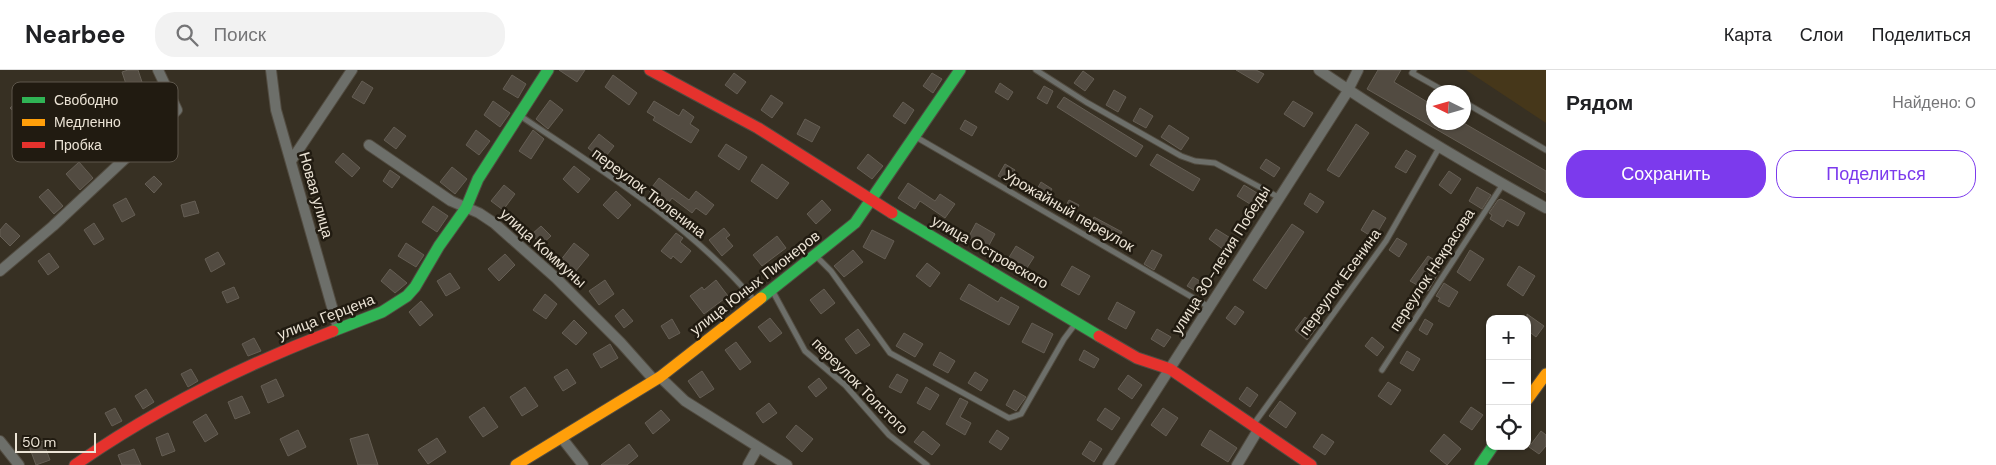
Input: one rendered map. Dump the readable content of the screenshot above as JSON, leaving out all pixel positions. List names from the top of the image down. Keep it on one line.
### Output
{"streets":{"street":["Новая улица","улица Коммуны","улица Островского","улица 30-летия Победы","улица Юных Пионеров","улица Герцена"],"lane":["переулок Тюленина","Урожайный переулок","переулок Некрасова","переулок Есенина","переулок Толстого"]},"crossings":[["переулок Тюленина","улица Юных Пионеров"],["переулок Тюленина","улица Герцена"],["Новая улица","улица Герцена"],["Урожайный переулок","улица 30-летия Победы"],["Урожайный переулок","улица Юных Пионеров"],["улица Коммуны","улица Юных Пионеров"],["улица Коммуны","улица Герцена"],["улица Островского","улица 30-летия Победы"],["улица Островского","переулок Есенина"],["улица Островского","улица Юных Пионеров"],["улица Юных Пионеров","переулок Толстого"]],"legend":["Свободно","Медленно","Пробка"],"scale_bar":"50 m","north":"left","page":{"header":"Nearbee","search":"Поиск","nav":["Карта","Слои","Поделиться"],"heading":["Рядом","Найдено: 0"],"buttons":["Сохранить","Поделиться"],"map_buttons":["+","−"],"scale":"50 m"}}
